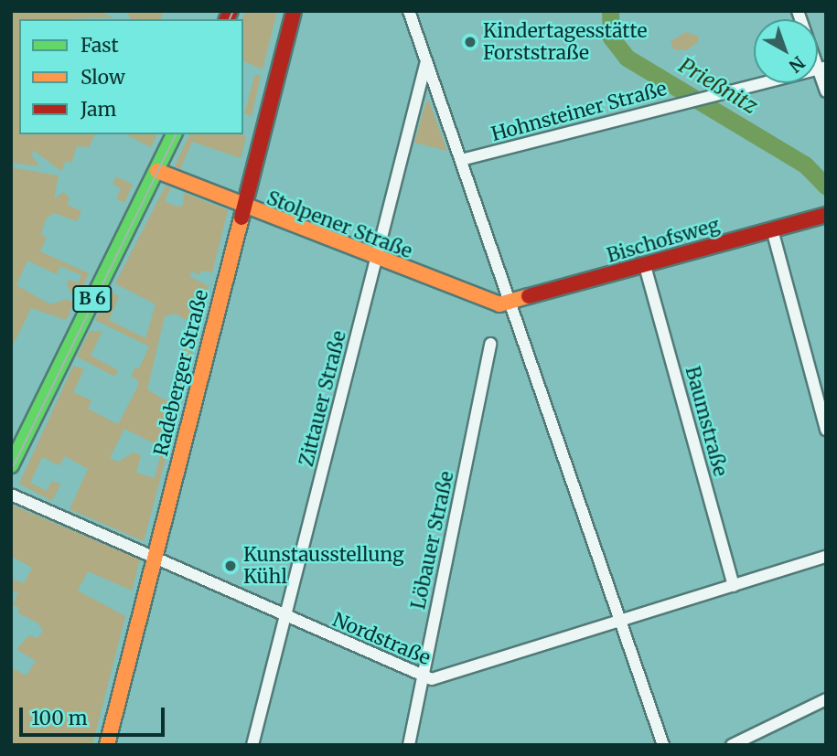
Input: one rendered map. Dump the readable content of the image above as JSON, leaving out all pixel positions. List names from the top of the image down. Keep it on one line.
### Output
{"streets":{"street":["Hohnsteiner Straße","Stolpener Straße","Bischofsweg","B 6","Radeberger Straße","Zittauer Straße","Baumstraße","Löbauer Straße","Nordstraße"]},"crossings":[["Stolpener Straße","Bischofsweg"],["Stolpener Straße","B 6"],["Stolpener Straße","Radeberger Straße"],["Stolpener Straße","Zittauer Straße"],["Bischofsweg","Baumstraße"],["Radeberger Straße","Nordstraße"],["Zittauer Straße","Nordstraße"],["Baumstraße","Nordstraße"],["Löbauer Straße","Nordstraße"]],"water":["Prießnitz"],"places":["Kindertagesstätte Forststraße","Kunstausstellung Kühl"],"legend":["Fast","Slow","Jam"],"scale_bar":"100 m","north":"bottom right"}
